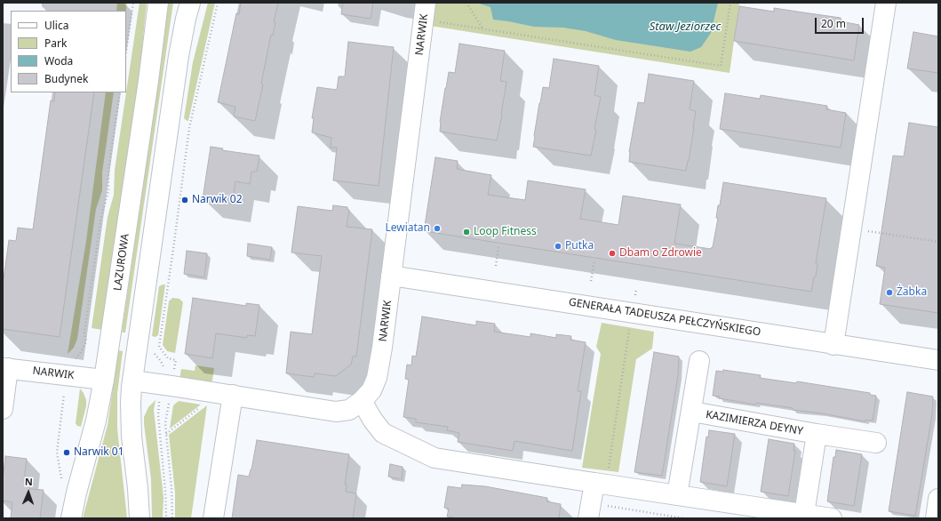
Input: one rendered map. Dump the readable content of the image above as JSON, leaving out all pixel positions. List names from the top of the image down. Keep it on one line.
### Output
{"streets":{"street":["NARWIK","LAZUROWA","GENERAŁA TADEUSZA PEŁCZYŃSKIEGO","KAZIMIERZA DEYNY"]},"crossings":[["NARWIK","LAZUROWA"],["NARWIK","GENERAŁA TADEUSZA PEŁCZYŃSKIEGO"]],"water":["Staw Jeziorzec"],"places":["Narwik 02","Lewiatan","Loop Fitness","Putka","Dbam o Zdrowie","Żabka","Narwik 01"],"legend":["Ulica","Park","Woda","Budynek"],"scale_bar":"20 m","north":"top"}
